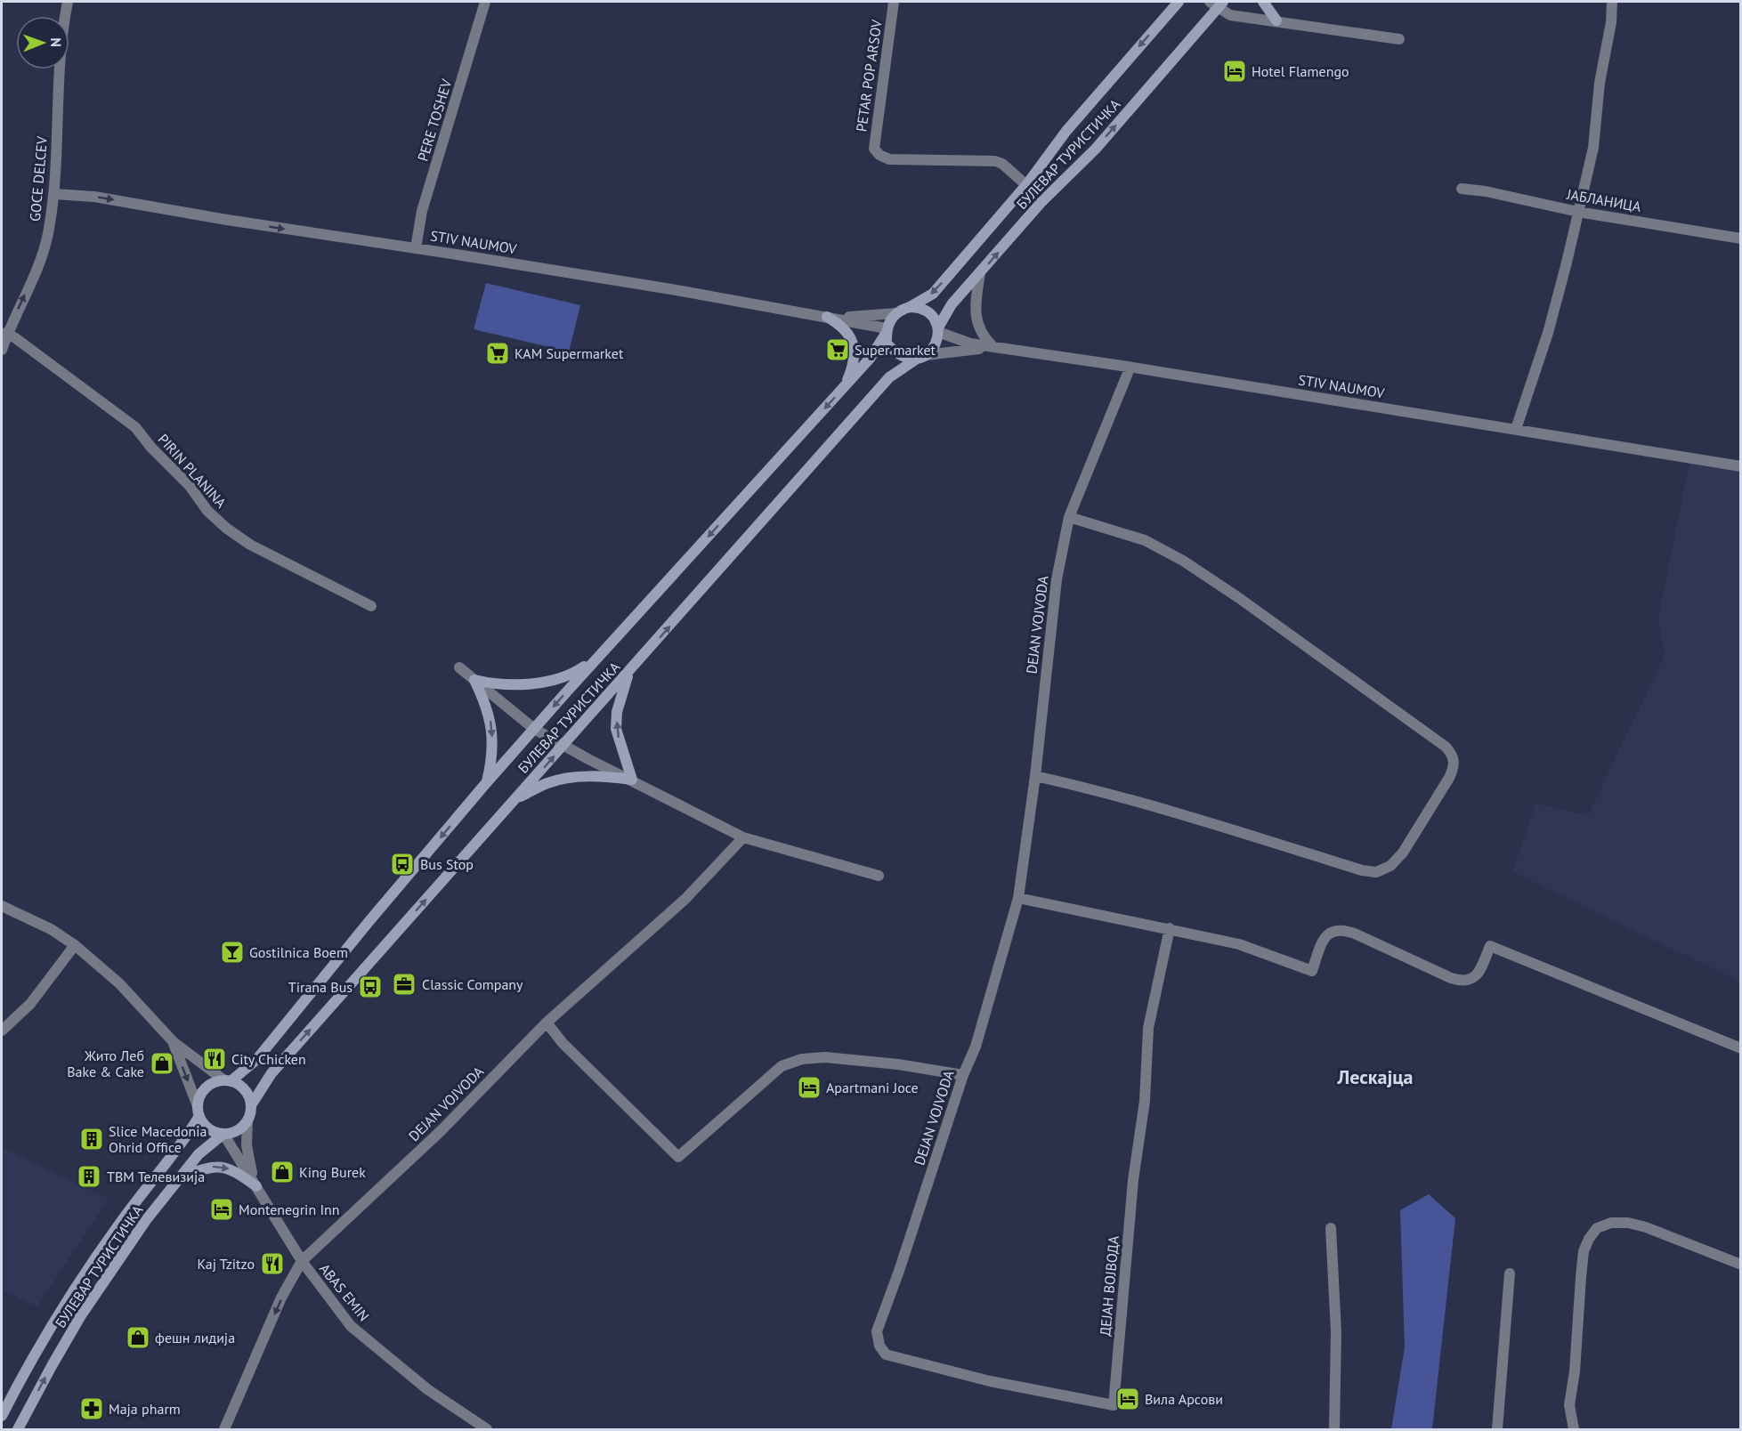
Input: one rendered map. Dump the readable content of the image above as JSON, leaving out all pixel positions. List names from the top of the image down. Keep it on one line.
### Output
{"streets":{"main road":["БУЛЕВАР ТУРИСТИЧКА"],"street":["PETAR POP ARSOV","PERE TOSHEV","GOCE DELCEV","ЈАБЛАНИЦА","STIV NAUMOV","PIRIN PLANINA","DEJAN VOJVODA","ДЕЈАН ВОЈВОДА","ABAS EMIN"]},"crossings":[["PETAR POP ARSOV","БУЛЕВАР ТУРИСТИЧКА"],["PERE TOSHEV","STIV NAUMOV"],["БУЛЕВАР ТУРИСТИЧКА","STIV NAUMOV"],["БУЛЕВАР ТУРИСТИЧКА","ABAS EMIN"],["GOCE DELCEV","STIV NAUMOV"],["GOCE DELCEV","PIRIN PLANINA"],["STIV NAUMOV","DEJAN VOJVODA"],["DEJAN VOJVODA","ДЕЈАН ВОЈВОДА"],["DEJAN VOJVODA","ABAS EMIN"]],"one_way":["GOCE DELCEV"],"districts":["Лескајца"],"places":{"hotel":["Hotel Flamengo","Apartmani Joce","Montenegrin Inn","Вила Арсови"],"supermarket":["Super market","KAM Supermarket"],"bus stop":["Bus Stop","Tirana Bus"],"bar":["Gostilnica Boem"],"office":["Classic Company"],"restaurant":["City Chicken","Kaj Tzitzo"],"shop":["Жито Леб Bake & Cake","King Burek","фешн лидија"],"building":["Slice Macedonia Ohrid Office","ТВМ Телевизија"],"pharmacy":["Maja pharm"]},"north":"right"}
